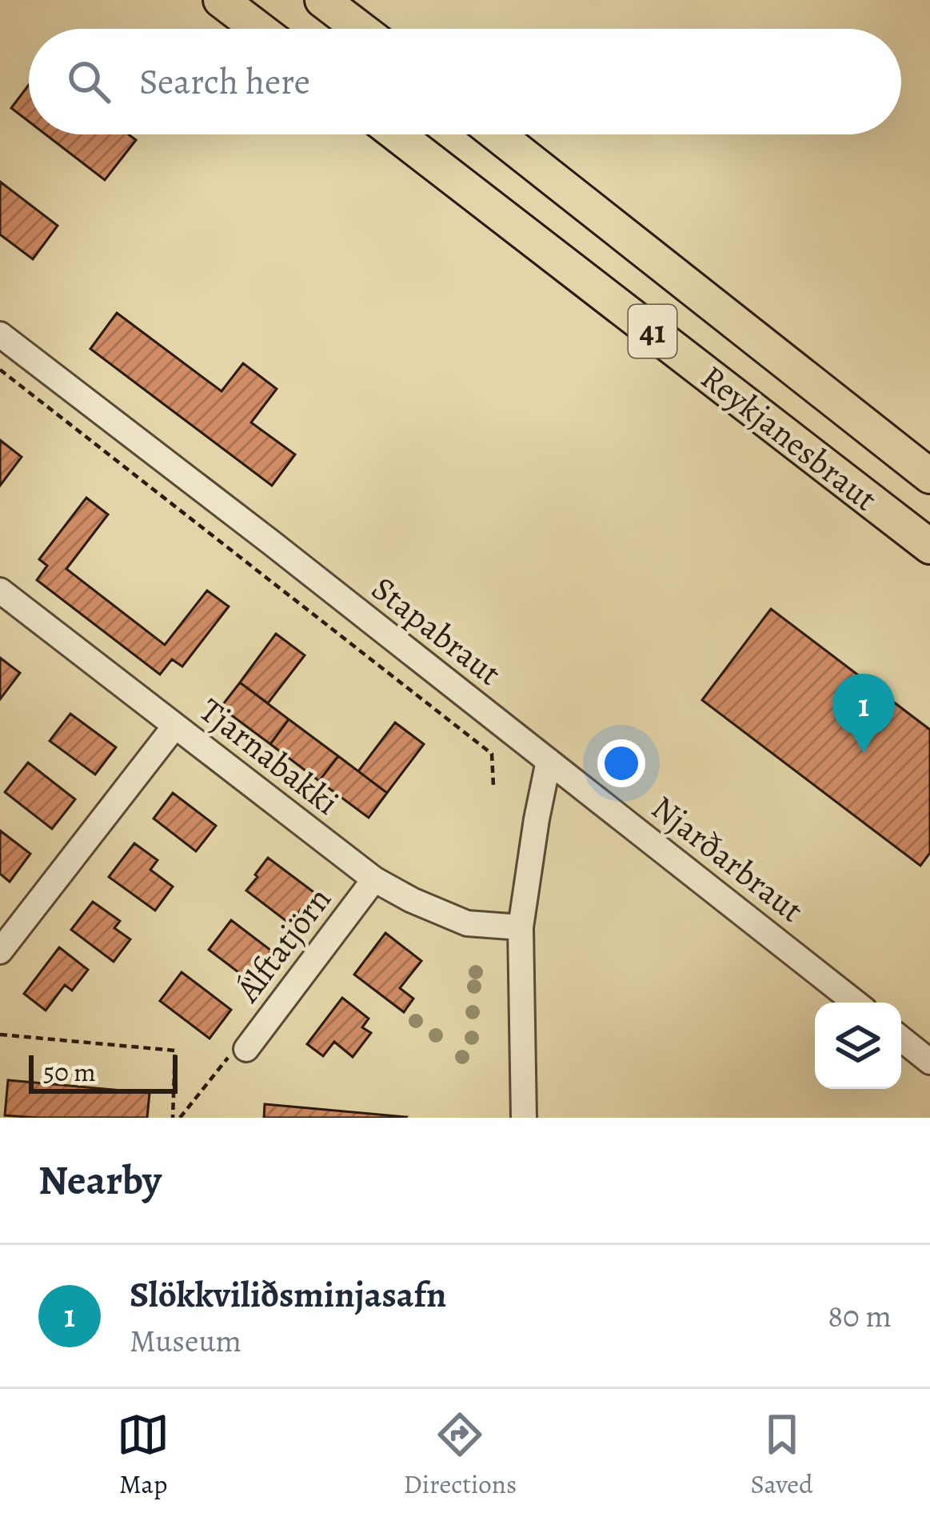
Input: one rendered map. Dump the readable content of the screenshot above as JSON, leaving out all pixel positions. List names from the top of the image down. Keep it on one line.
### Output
{"streets":{"highway":["41","Reykjanesbraut"],"street":["Stapabraut","Tjarnabakki","Njarðarbraut","Álftatjörn"]},"crossings":[["Stapabraut","Njarðarbraut"],["Tjarnabakki","Álftatjörn"]],"scale_bar":"50 m","page":{"search":"Search here","pins":"1","scale":"50 m","heading":"Nearby","list":[{"mark":"1","name":"Slökkviliðsminjasafn","note":"Museum","value":"80 m"}],"nav":["Map","Directions","Saved"]}}
